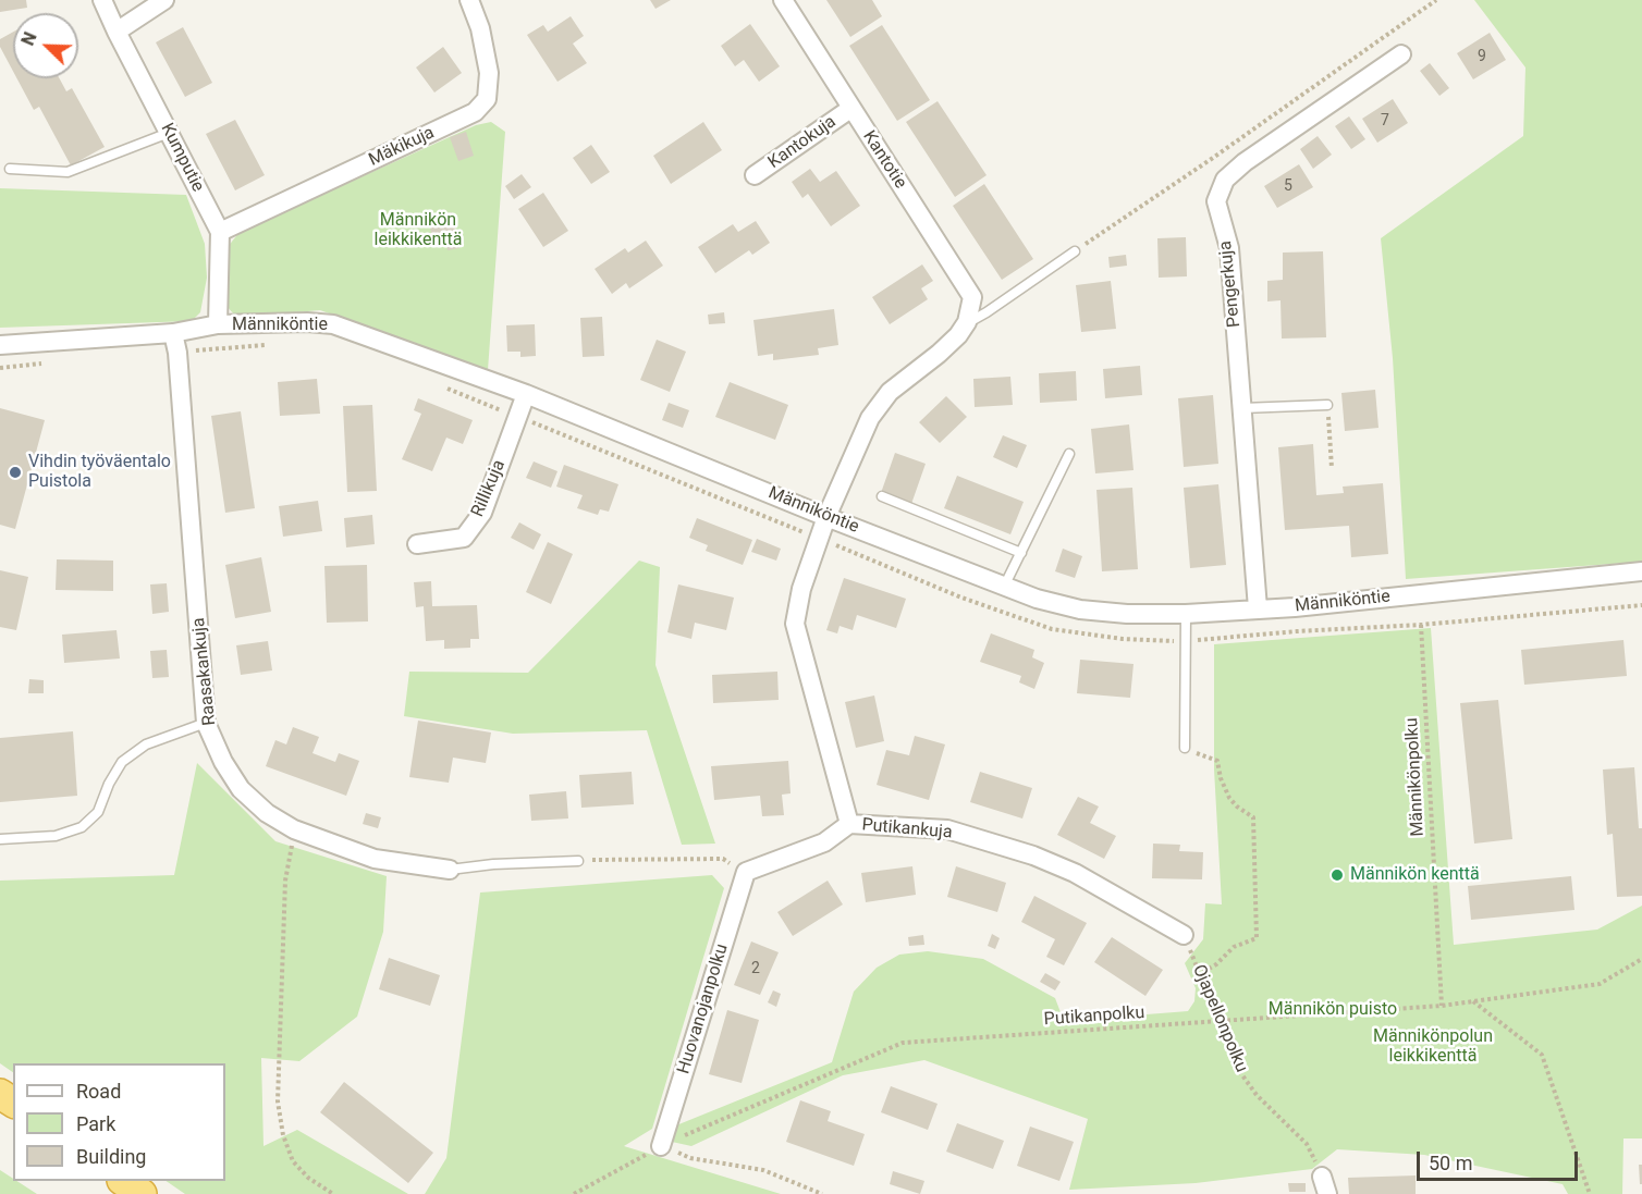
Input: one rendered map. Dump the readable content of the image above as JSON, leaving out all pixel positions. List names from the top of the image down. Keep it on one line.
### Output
{"streets":{"street":["Kantokuja","Mäkikuja","Kumputie","Kantotie","Pengerkuja","Männiköntie","Rillikuja","Raasakankuja","Putikankuja","Huovanojanpolku"],"path":["Männikönpolku","Putikanpolku","Ojapellonpolku"]},"crossings":[["Kantokuja","Kantotie"],["Mäkikuja","Kumputie"],["Kumputie","Männiköntie"],["Pengerkuja","Männiköntie"],["Männiköntie","Rillikuja"],["Männiköntie","Raasakankuja"],["Männiköntie","Putikankuja"],["Männikönpolku","Putikanpolku"],["Putikankuja","Ojapellonpolku"],["Huovanojanpolku","Putikanpolku"],["Putikanpolku","Ojapellonpolku"]],"parks":["Männikön leikkikenttä","Männikön puisto","Männikönpolun leikkikenttä"],"places":["Vihdin työväentalo Puistola","Männikön kenttä"],"house_numbers":["9","7","5","2"],"legend":["Road","Park","Building"],"scale_bar":"50 m","north":"top left"}
